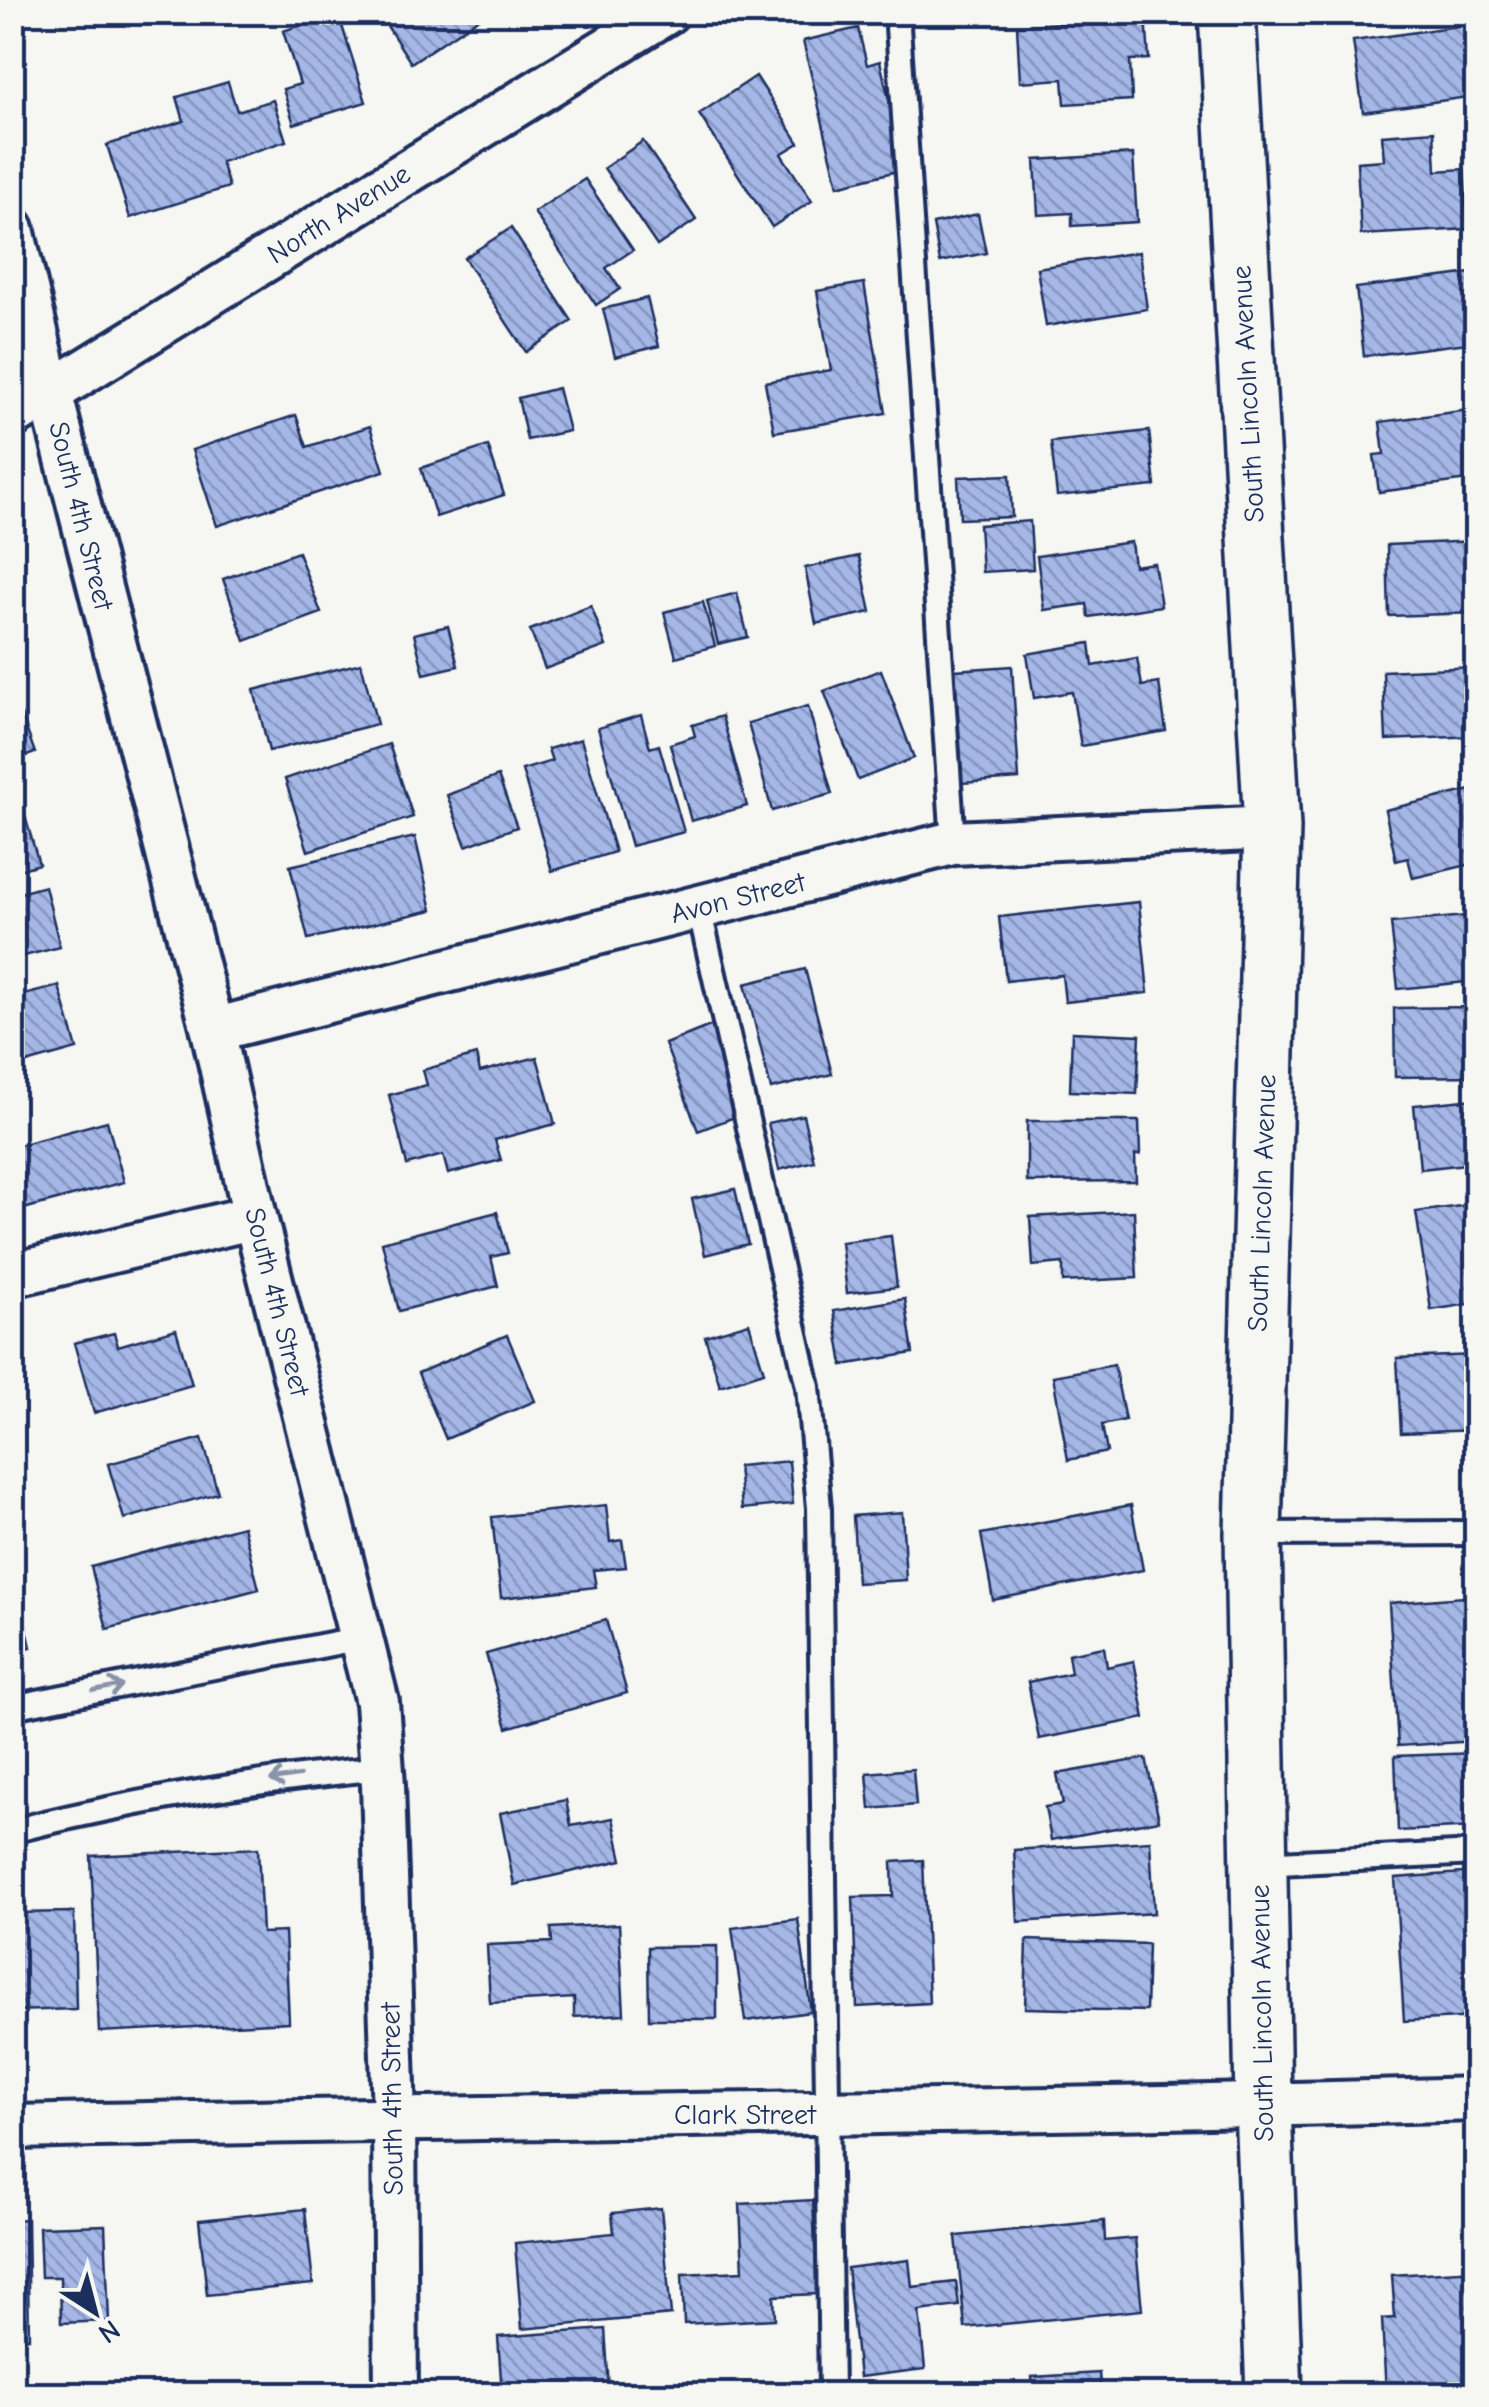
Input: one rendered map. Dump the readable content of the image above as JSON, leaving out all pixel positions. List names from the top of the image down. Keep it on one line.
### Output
{"streets":{"street":["North Avenue","South Lincoln Avenue","South 4th Street","Avon Street","Clark Street"]},"crossings":[["North Avenue","South 4th Street"],["South Lincoln Avenue","Avon Street"],["South Lincoln Avenue","Clark Street"],["South 4th Street","Avon Street"],["South 4th Street","Clark Street"]],"north":"bottom right"}
